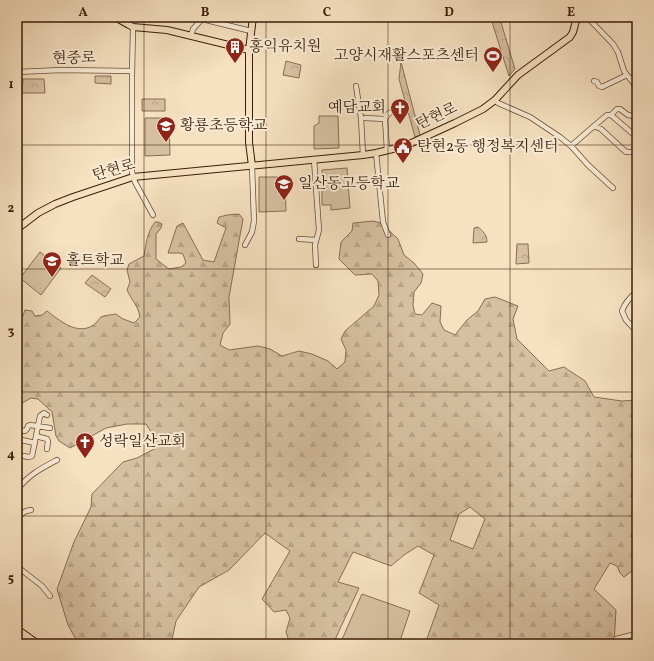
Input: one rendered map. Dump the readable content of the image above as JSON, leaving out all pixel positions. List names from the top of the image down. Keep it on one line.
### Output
{"streets":{"main road":["탄현로"],"street":["현중로"]},"places":{"building":["홍익유치원"],"sports":["고양시재활스포츠센터"],"church":["예담교회","성락일산교회"],"school or university":["황룡초등학교","일산동고등학교","홀트학교"],"public building":["탄현2동 행정복지센터"]},"grid":{"columns":["A","B","C","D","E"],"rows":["1","2","3","4","5"]}}
